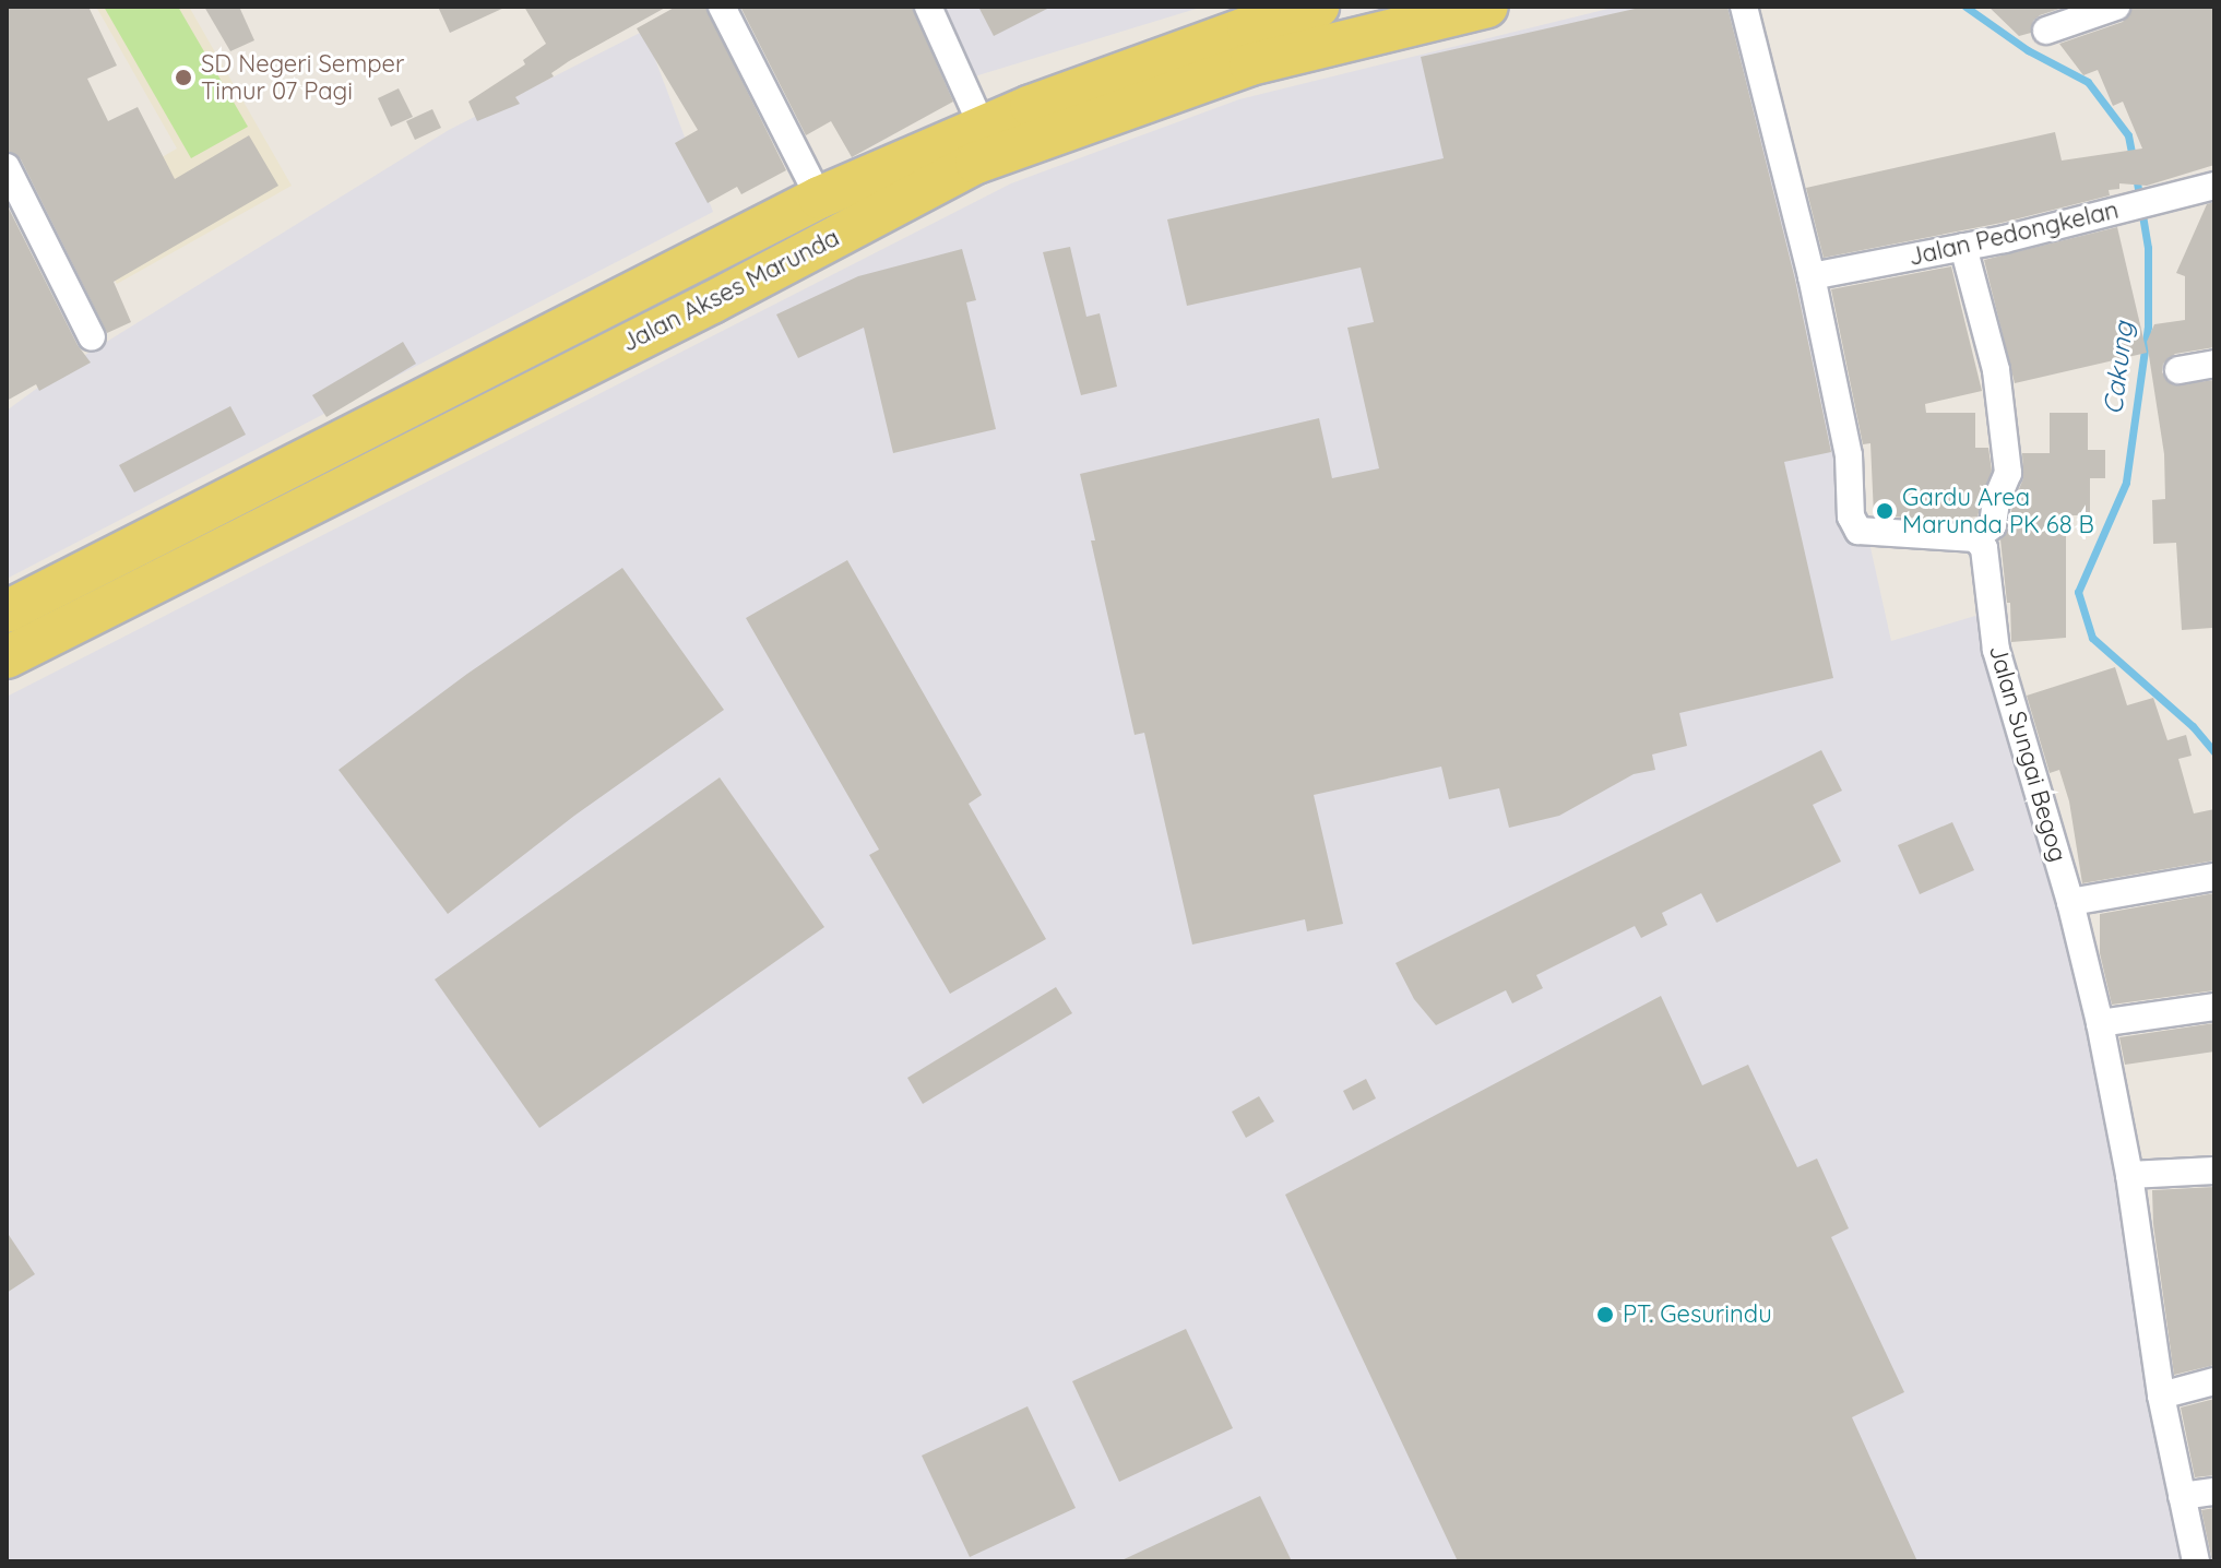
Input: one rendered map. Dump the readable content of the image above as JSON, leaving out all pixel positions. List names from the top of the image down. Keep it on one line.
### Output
{"streets":{"main road":["Jalan Akses Marunda"],"street":["Jalan Pedongkelan","Jalan Sungai Begog"]},"water":["Cakung"],"places":["SD Negeri Semper Timur 07 Pagi","Gardu Area Marunda PK 68 B","PT. Gesurindu"]}
